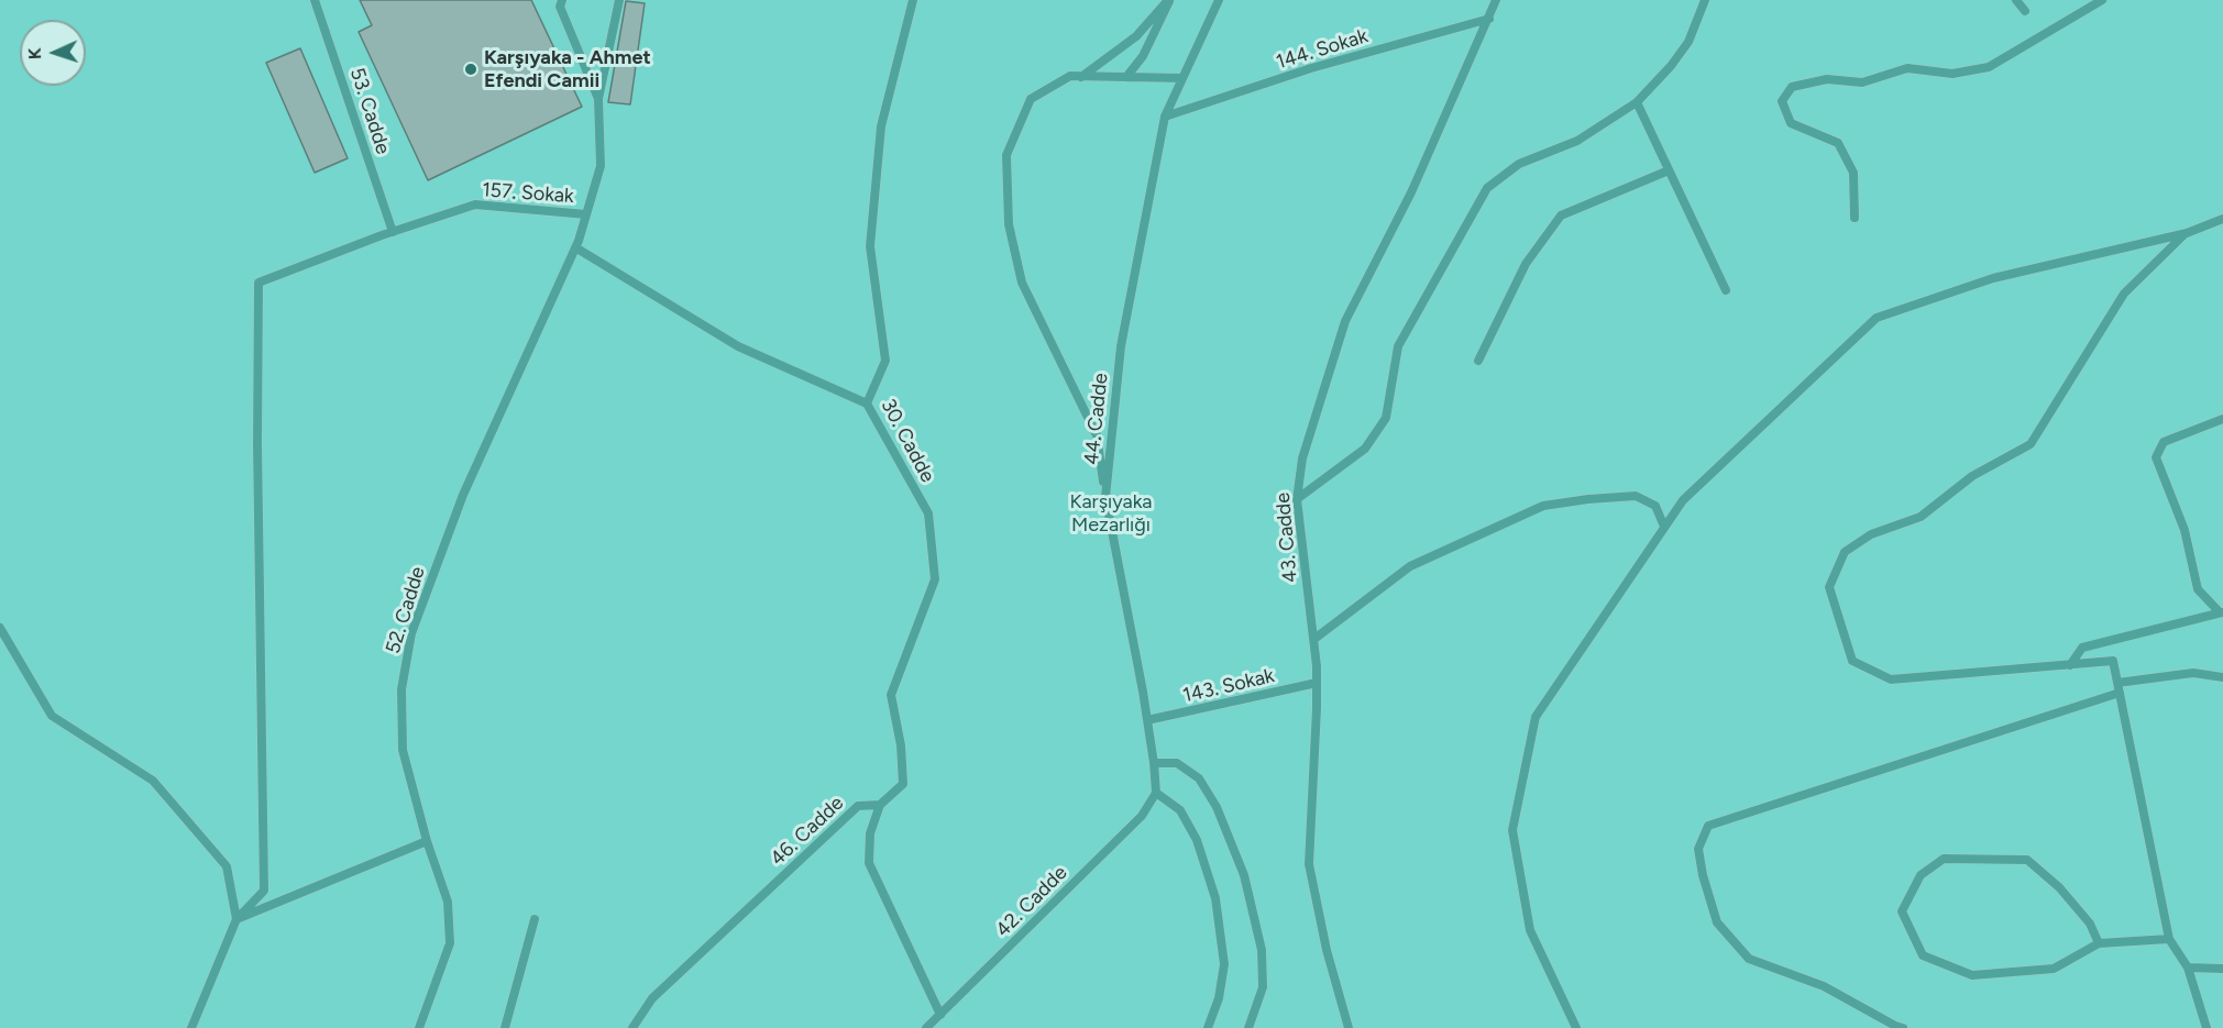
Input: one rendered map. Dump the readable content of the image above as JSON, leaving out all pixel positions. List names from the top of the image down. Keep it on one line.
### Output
{"streets":{"lane":["144. Sokak","53. Cadde","157. Sokak","44. Cadde","30. Cadde","43. Cadde","52. Cadde","143. Sokak","46. Cadde","42. Cadde"]},"crossings":[["144. Sokak","44. Cadde"],["144. Sokak","43. Cadde"],["53. Cadde","157. Sokak"],["157. Sokak","52. Cadde"],["44. Cadde","143. Sokak"],["44. Cadde","42. Cadde"],["30. Cadde","46. Cadde"],["43. Cadde","143. Sokak"],["46. Cadde","42. Cadde"]],"parks":["Karşıyaka Mezarlığı"],"places":["Karşıyaka - Ahmet Efendi Camii"],"north":"left"}
